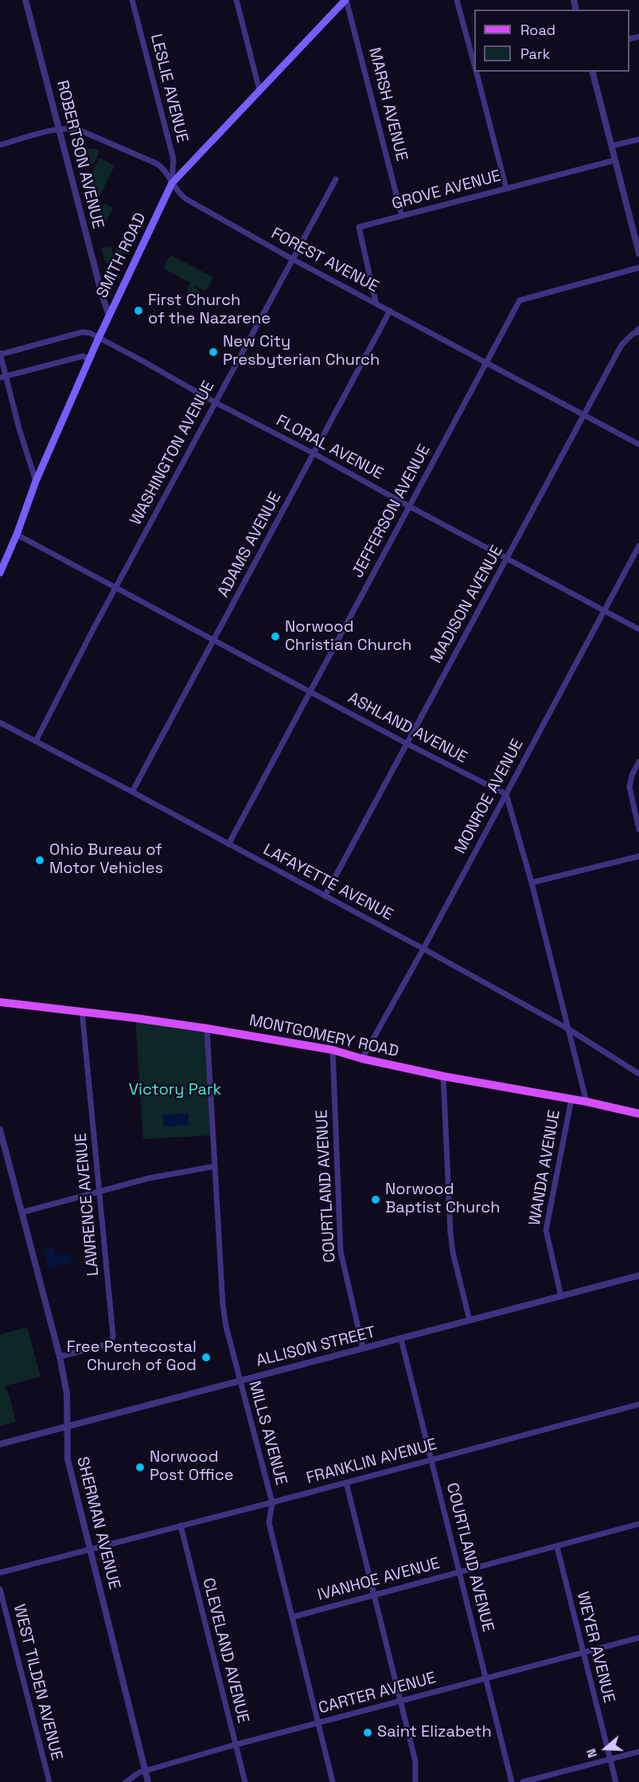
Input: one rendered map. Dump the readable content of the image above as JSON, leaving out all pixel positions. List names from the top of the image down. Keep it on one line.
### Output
{"streets":{"main road":["SMITH ROAD","MONTGOMERY ROAD"],"street":["LESLIE AVENUE","MARSH AVENUE","ROBERTSON AVENUE","GROVE AVENUE","FOREST AVENUE","FLORAL AVENUE","WASHINGTON AVENUE","JEFFERSON AVENUE","ADAMS AVENUE","MADISON AVENUE","ASHLAND AVENUE","MONROE AVENUE","LAFAYETTE AVENUE","WANDA AVENUE","COURTLAND AVENUE","LAWRENCE AVENUE","ALLISON STREET","MILLS AVENUE","FRANKLIN AVENUE","SHERMAN AVENUE","IVANHOE AVENUE","WEYER AVENUE","CLEVELAND AVENUE","WEST TILDEN AVENUE","CARTER AVENUE"]},"crossings":[["LESLIE AVENUE","SMITH ROAD"],["LESLIE AVENUE","FOREST AVENUE"],["MARSH AVENUE","GROVE AVENUE"],["MARSH AVENUE","SMITH ROAD"],["ROBERTSON AVENUE","SMITH ROAD"],["ROBERTSON AVENUE","FOREST AVENUE"],["GROVE AVENUE","FOREST AVENUE"],["SMITH ROAD","FOREST AVENUE"],["SMITH ROAD","FLORAL AVENUE"],["SMITH ROAD","ASHLAND AVENUE"],["FOREST AVENUE","WASHINGTON AVENUE"],["FOREST AVENUE","JEFFERSON AVENUE"],["FOREST AVENUE","ADAMS AVENUE"],["FOREST AVENUE","MADISON AVENUE"],["FLORAL AVENUE","WASHINGTON AVENUE"],["FLORAL AVENUE","JEFFERSON AVENUE"],["FLORAL AVENUE","ADAMS AVENUE"],["FLORAL AVENUE","MADISON AVENUE"],["FLORAL AVENUE","MONROE AVENUE"],["WASHINGTON AVENUE","ASHLAND AVENUE"],["WASHINGTON AVENUE","LAFAYETTE AVENUE"],["JEFFERSON AVENUE","ASHLAND AVENUE"],["JEFFERSON AVENUE","LAFAYETTE AVENUE"],["ADAMS AVENUE","ASHLAND AVENUE"],["ADAMS AVENUE","LAFAYETTE AVENUE"],["MADISON AVENUE","ASHLAND AVENUE"],["MADISON AVENUE","LAFAYETTE AVENUE"],["ASHLAND AVENUE","MONROE AVENUE"],["MONROE AVENUE","LAFAYETTE AVENUE"],["MONROE AVENUE","MONTGOMERY ROAD"],["MONTGOMERY ROAD","WANDA AVENUE"],["MONTGOMERY ROAD","COURTLAND AVENUE"],["MONTGOMERY ROAD","LAWRENCE AVENUE"],["MONTGOMERY ROAD","MILLS AVENUE"],["WANDA AVENUE","ALLISON STREET"],["COURTLAND AVENUE","ALLISON STREET"],["COURTLAND AVENUE","FRANKLIN AVENUE"],["COURTLAND AVENUE","IVANHOE AVENUE"],["COURTLAND AVENUE","CARTER AVENUE"],["LAWRENCE AVENUE","SHERMAN AVENUE"],["ALLISON STREET","MILLS AVENUE"],["ALLISON STREET","SHERMAN AVENUE"],["MILLS AVENUE","FRANKLIN AVENUE"],["MILLS AVENUE","IVANHOE AVENUE"],["MILLS AVENUE","CARTER AVENUE"],["FRANKLIN AVENUE","SHERMAN AVENUE"],["FRANKLIN AVENUE","CLEVELAND AVENUE"],["SHERMAN AVENUE","CARTER AVENUE"],["IVANHOE AVENUE","WEYER AVENUE"],["WEYER AVENUE","CARTER AVENUE"],["CLEVELAND AVENUE","CARTER AVENUE"]],"parks":["Victory Park"],"places":["First Church of the Nazarene","New City Presbyterian Church","Norwood Christian Church","Ohio Bureau of Motor Vehicles","Norwood Baptist Church","Free Pentecostal Church of God","Norwood Post Office","Saint Elizabeth"],"legend":["Road","Park"],"north":"left"}
